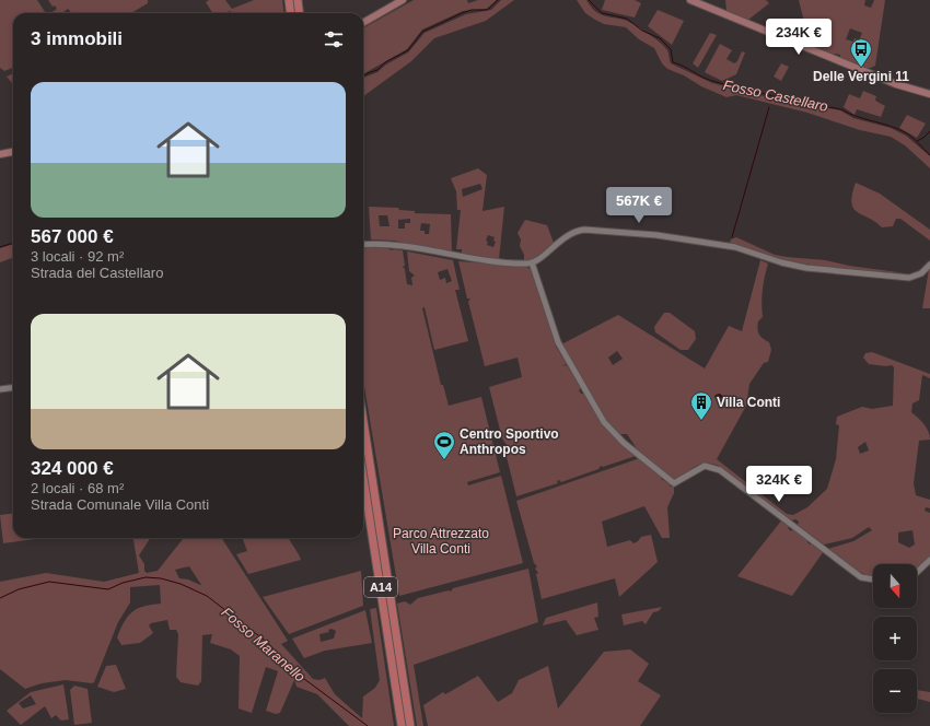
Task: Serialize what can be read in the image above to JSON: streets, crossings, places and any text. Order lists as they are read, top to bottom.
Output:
{
  "streets": {
    "highway": ["A14"]
  },
  "water": ["Fosso Castellaro", "Fosso Maranello"],
  "parks": ["Parco Attrezzato Villa Conti"],
  "places": {
    "bus stop": ["Delle Vergini 11"],
    "building": ["Villa Conti"],
    "sports": ["Centro Sportivo Anthropos"]
  },
  "north": "bottom",
  "page": {
    "heading": "3 immobili",
    "price": ["234K €", "567K €", "324K €"],
    "list": [
      {
        "name": "567 000 €",
        "note": "3 locali · 92 m² · Strada del Castellaro"
      },
      {
        "name": "324 000 €",
        "note": "2 locali · 68 m² · Strada Comunale Villa Conti"
      }
    ],
    "map_buttons": ["+", "−"]
  }
}
